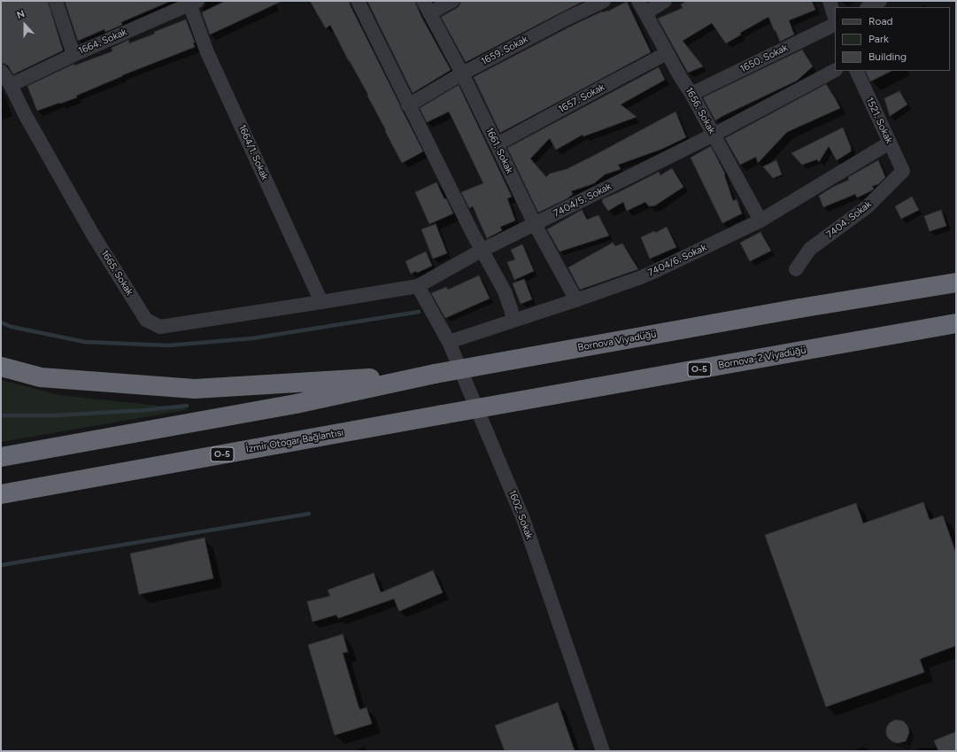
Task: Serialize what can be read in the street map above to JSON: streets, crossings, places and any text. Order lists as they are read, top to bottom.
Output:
{
  "streets": {
    "highway": [
      "Bornova Viyadüğü",
      "Bornova-2 Viyadüğü",
      "O-5",
      "İzmir Otogar Bağlantısı"
    ],
    "street": [
      "1664. Sokak",
      "1659. Sokak",
      "1650. Sokak",
      "1657. Sokak",
      "1656. Sokak",
      "1521. Sokak",
      "1661. Sokak",
      "1664/1. Sokak",
      "7404/5. Sokak",
      "7404. Sokak",
      "7404/6. Sokak",
      "1665. Sokak",
      "1602. Sokak"
    ]
  },
  "crossings": [
    ["1664. Sokak", "1664/1. Sokak"],
    ["1664. Sokak", "1665. Sokak"],
    ["1659. Sokak", "1661. Sokak"],
    ["1650. Sokak", "1656. Sokak"],
    ["1657. Sokak", "1656. Sokak"],
    ["1657. Sokak", "1661. Sokak"],
    ["1656. Sokak", "7404/5. Sokak"],
    ["1656. Sokak", "7404/6. Sokak"],
    ["1521. Sokak", "7404. Sokak"],
    ["1521. Sokak", "7404/6. Sokak"],
    ["1661. Sokak", "7404/5. Sokak"],
    ["1661. Sokak", "7404/6. Sokak"],
    ["1664/1. Sokak", "7404/5. Sokak"],
    ["1664/1. Sokak", "1665. Sokak"],
    ["7404/5. Sokak", "1665. Sokak"],
    ["7404/5. Sokak", "1602. Sokak"],
    ["7404/6. Sokak", "1602. Sokak"],
    ["Bornova-2 Viyadüğü", "İzmir Otogar Bağlantısı"]
  ],
  "legend": ["Road", "Park", "Building"],
  "north": "top"
}
